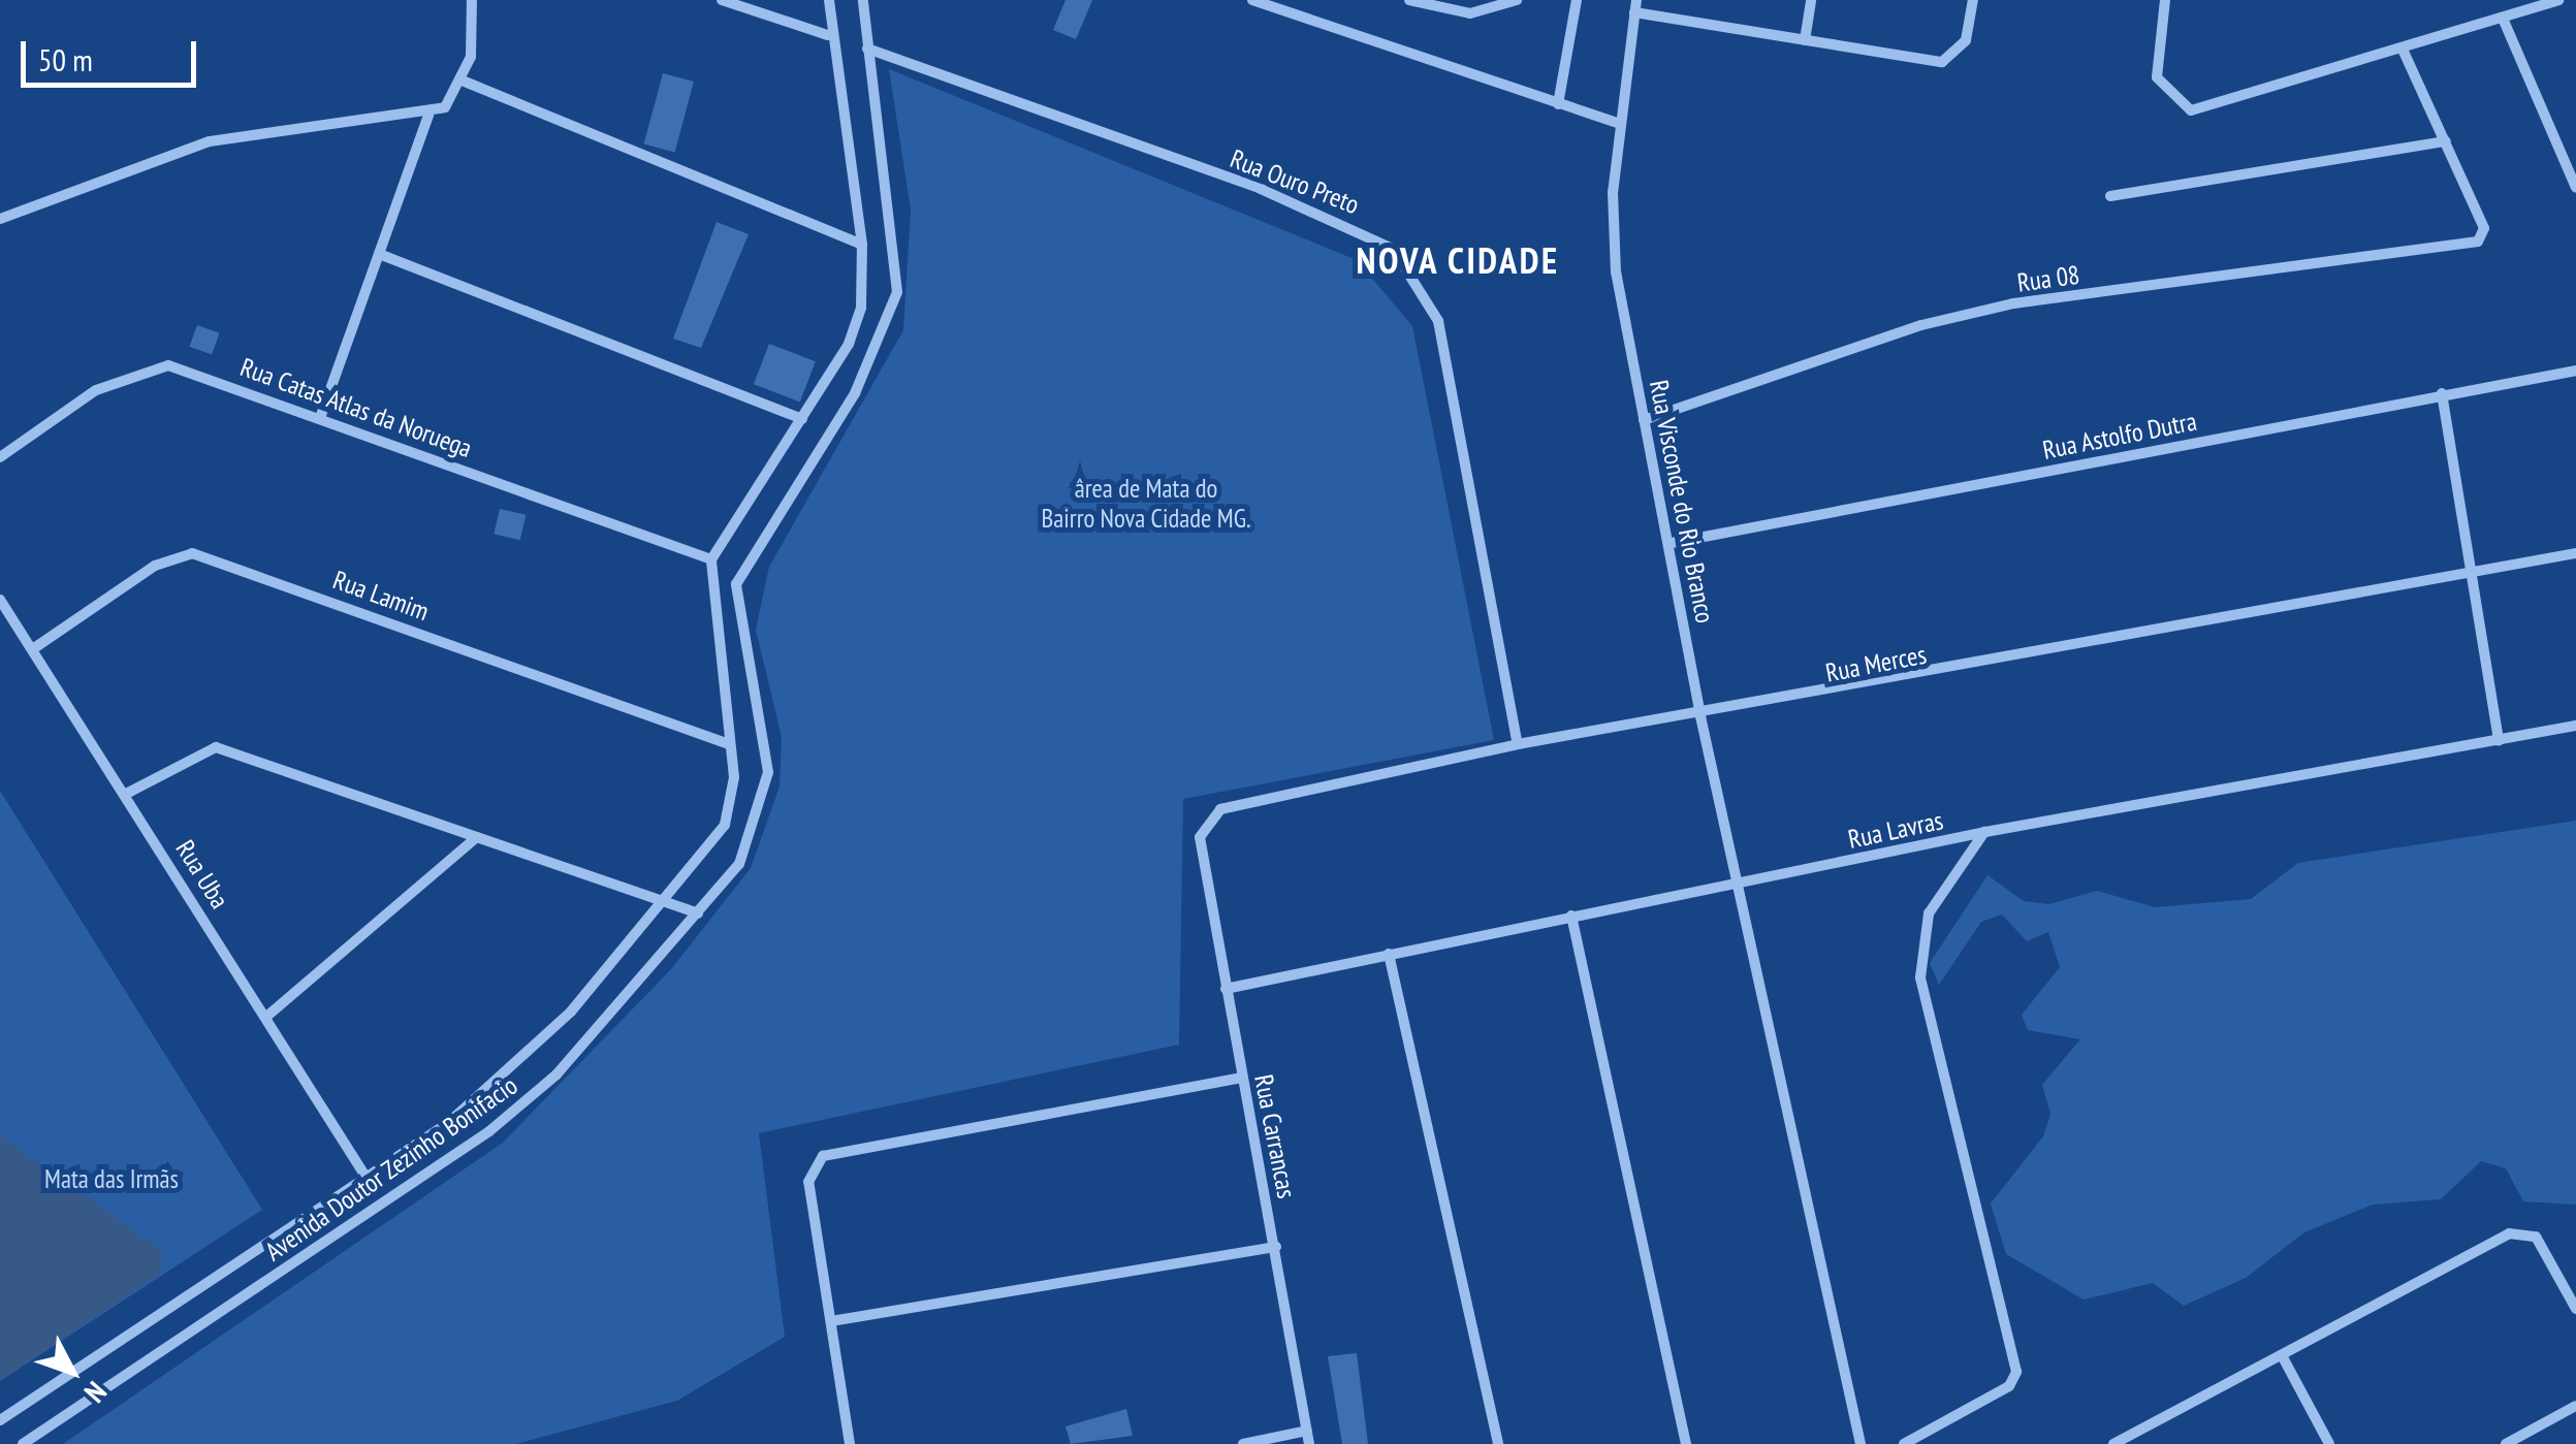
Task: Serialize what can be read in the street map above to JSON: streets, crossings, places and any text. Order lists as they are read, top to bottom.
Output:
{
  "streets": {
    "street": [
      "Rua Ouro Preto",
      "Rua 08",
      "Rua Catas Atlas da Noruega",
      "Rua Astolfo Dutra",
      "Rua Visconde do Rio Branco",
      "Rua Lamim",
      "Rua Merces",
      "Rua Lavras",
      "Rua Uba",
      "Rua Carrancas",
      "Avenida Doutor Zezinho Bonifacio"
    ]
  },
  "crossings": [
    ["Rua Ouro Preto", "Rua Merces"],
    ["Rua Ouro Preto", "Avenida Doutor Zezinho Bonifacio"],
    ["Rua 08", "Rua Visconde do Rio Branco"],
    ["Rua Catas Atlas da Noruega", "Avenida Doutor Zezinho Bonifacio"],
    ["Rua Astolfo Dutra", "Rua Visconde do Rio Branco"],
    ["Rua Visconde do Rio Branco", "Rua Merces"],
    ["Rua Visconde do Rio Branco", "Rua Lavras"],
    ["Rua Lamim", "Rua Uba"],
    ["Rua Lamim", "Avenida Doutor Zezinho Bonifacio"],
    ["Rua Merces", "Rua Carrancas"],
    ["Rua Lavras", "Rua Carrancas"],
    ["Rua Uba", "Avenida Doutor Zezinho Bonifacio"]
  ],
  "districts": ["NOVA CIDADE"],
  "parks": ["ârea de Mata do Bairro Nova Cidade MG.", "Mata das Irmãs"],
  "scale_bar": "50 m",
  "north": "bottom right"
}
